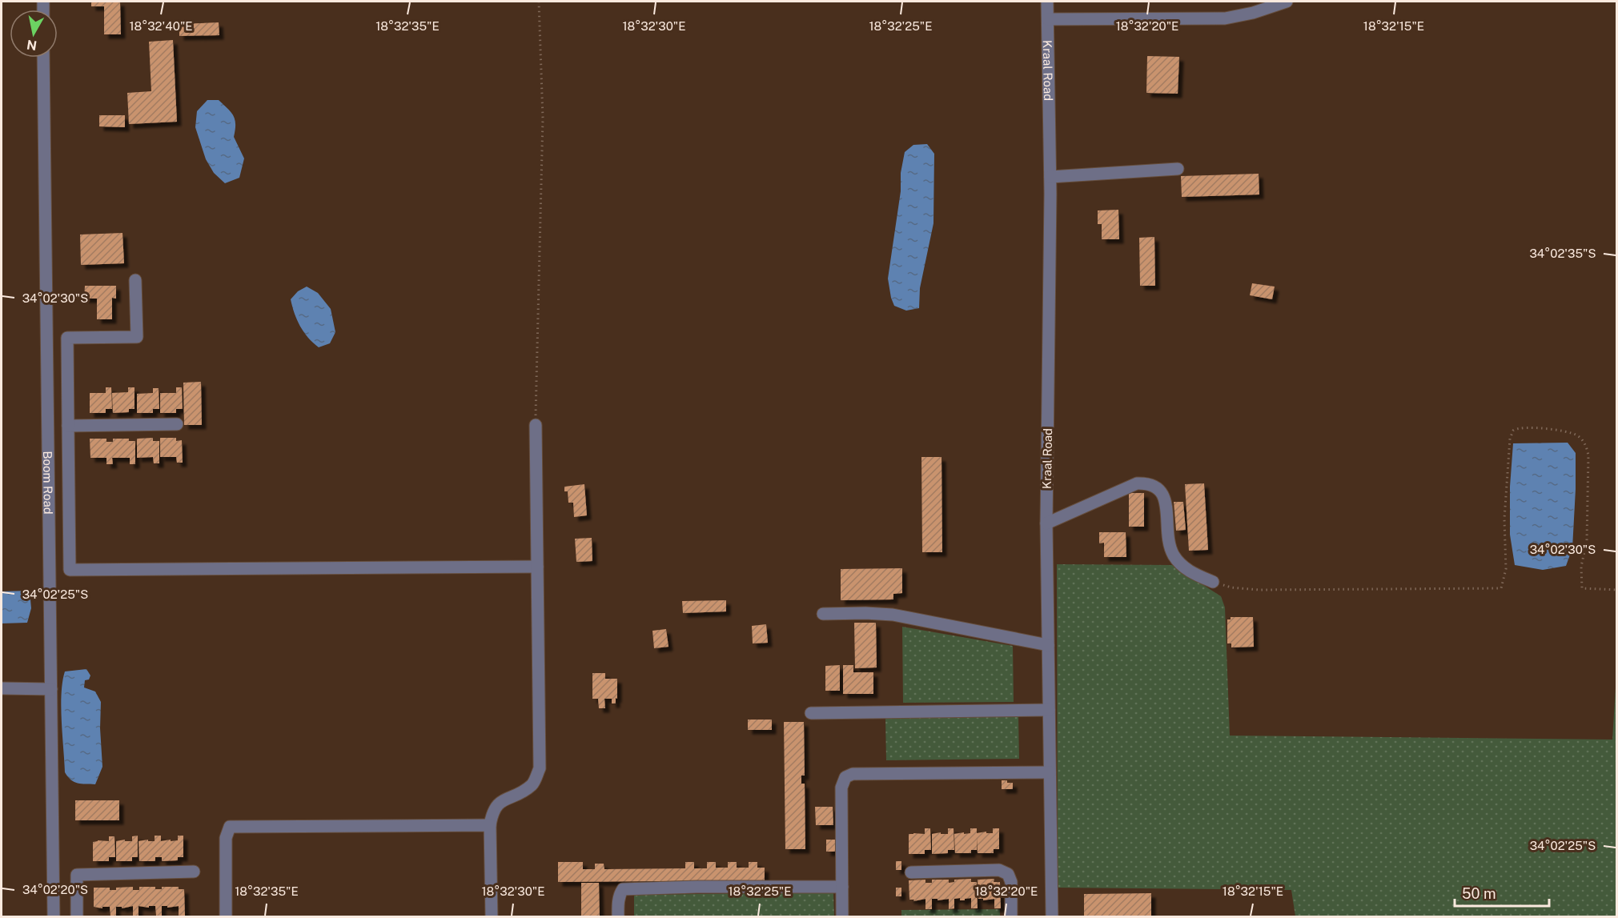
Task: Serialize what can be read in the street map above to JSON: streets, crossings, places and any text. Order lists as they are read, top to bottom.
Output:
{
  "streets": {
    "street": ["Kraal Road", "Boom Road"]
  },
  "scale_bar": "50 m",
  "north": "bottom",
  "coordinates": [
    "18°32'40\"E",
    "18°32'35\"E",
    "18°32'30\"E",
    "18°32'25\"E",
    "18°32'20\"E",
    "18°32'15\"E",
    "34°02'35\"S",
    "34°02'30\"S",
    "34°02'25\"S",
    "34°02'20\"S"
  ]
}
